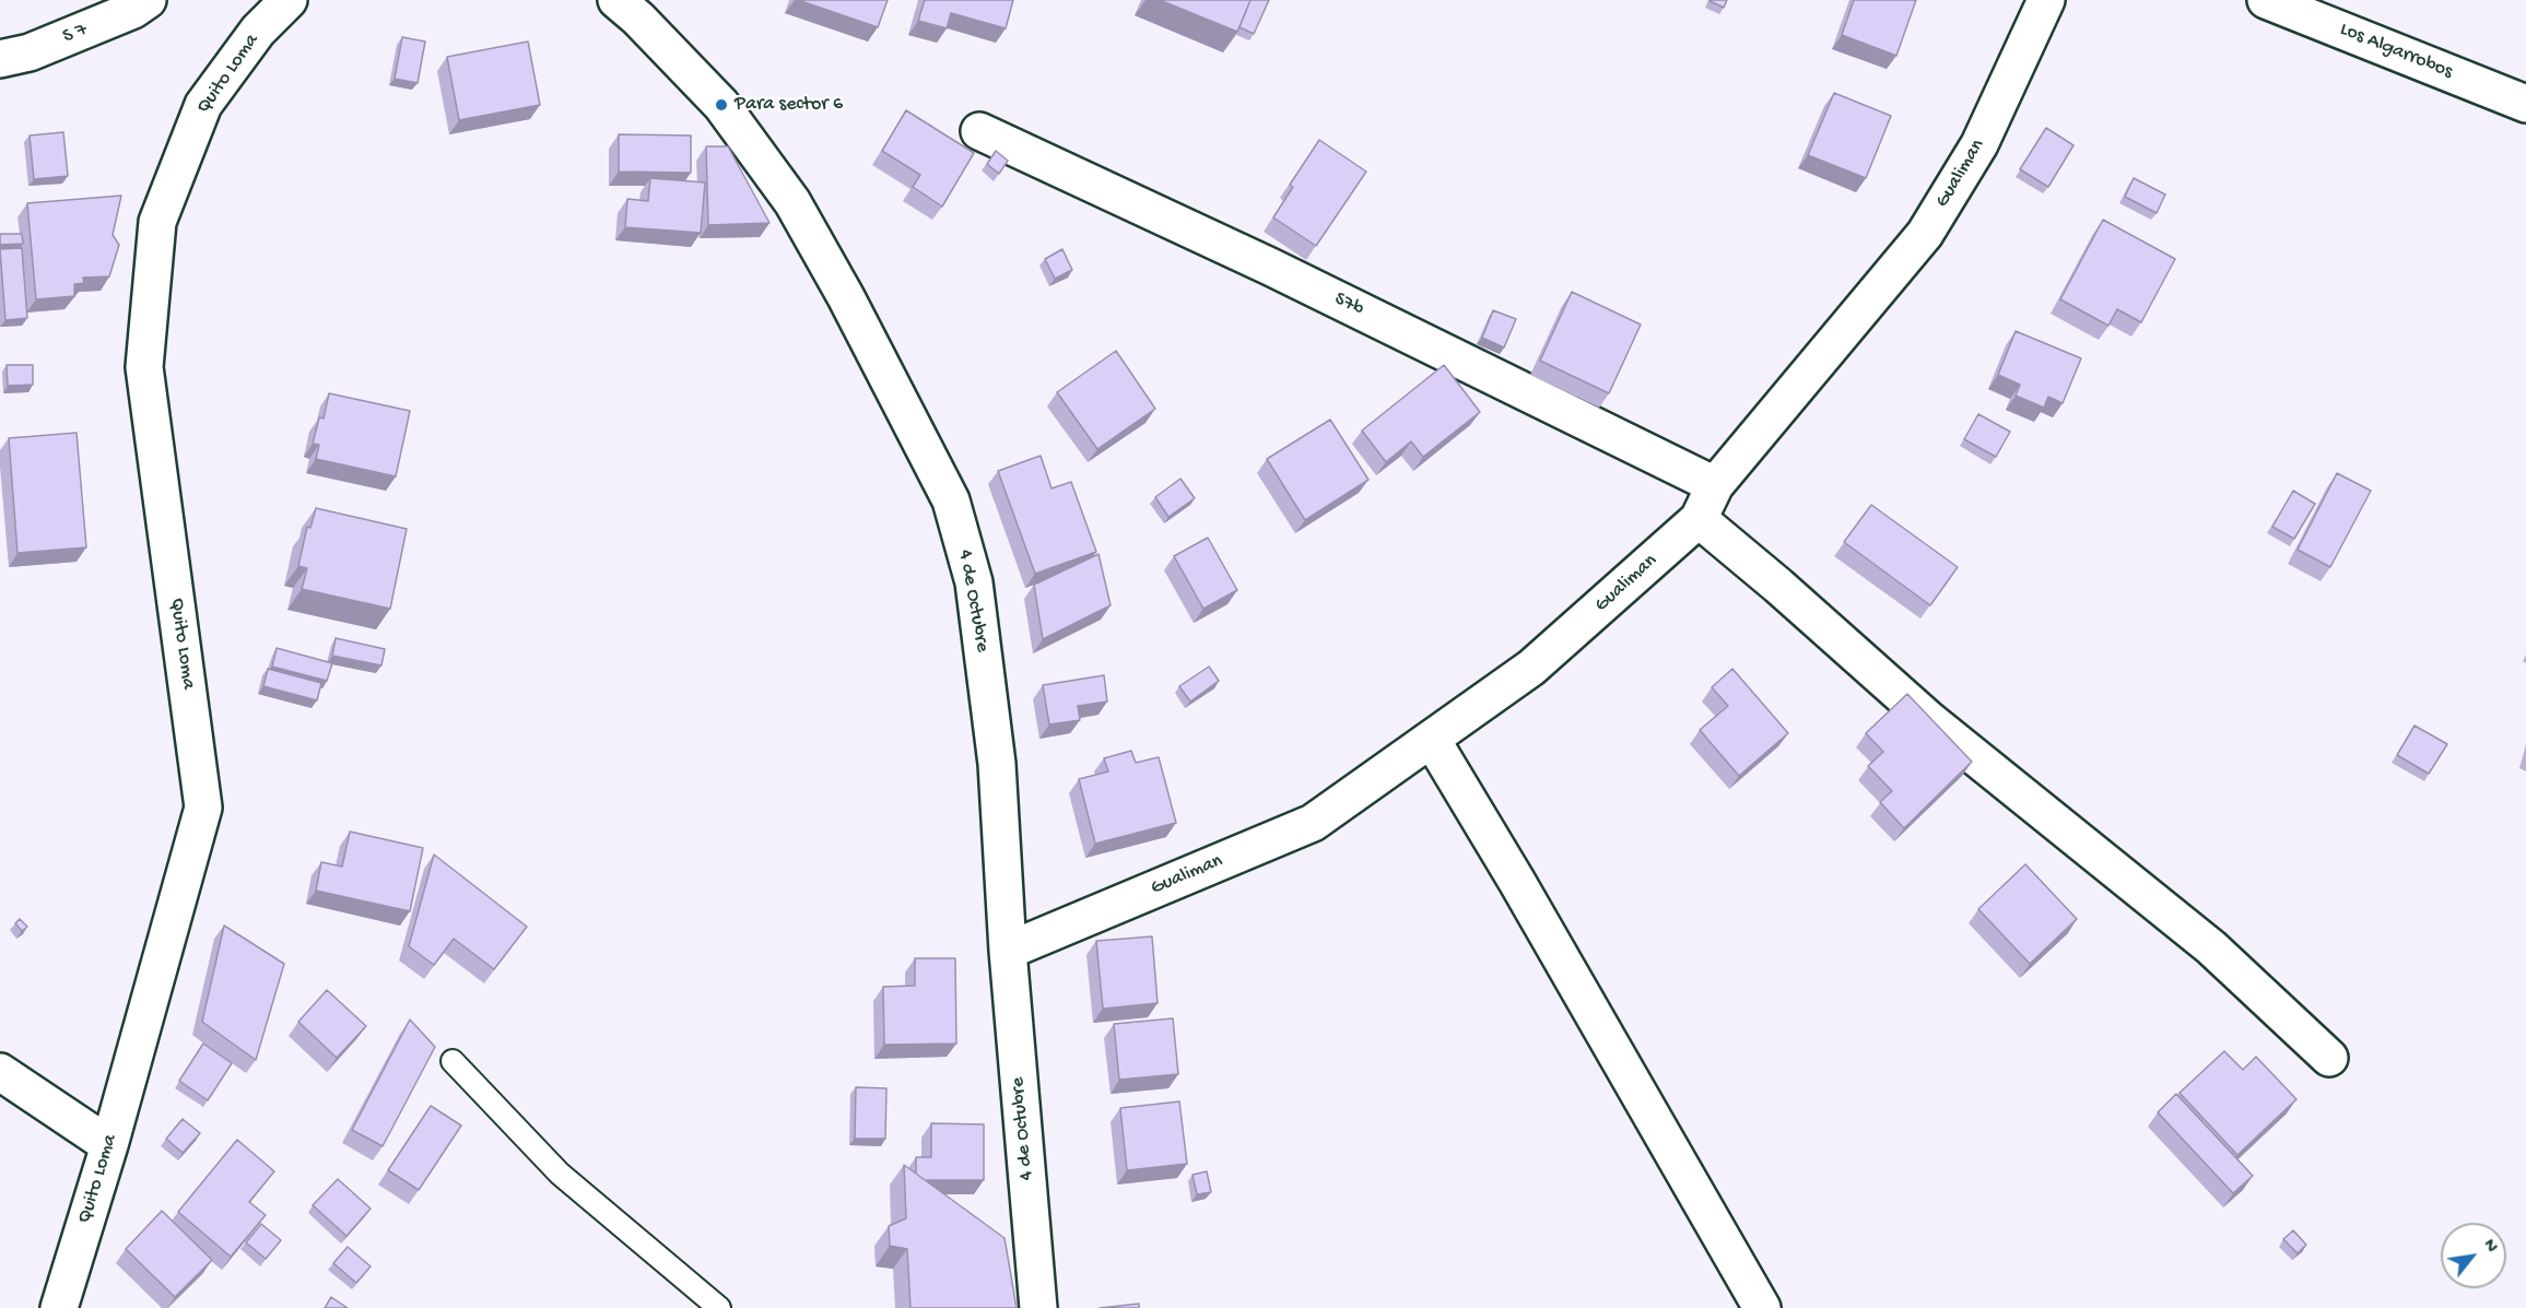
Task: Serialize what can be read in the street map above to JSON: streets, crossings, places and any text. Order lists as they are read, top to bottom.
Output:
{
  "streets": {
    "street": [
      "S 7",
      "Los Algarrobos",
      "Quito Loma",
      "Gualiman",
      "S7b",
      "4 de Octubre"
    ]
  },
  "crossings": [
    ["Gualiman", "S7b"],
    ["Gualiman", "4 de Octubre"]
  ],
  "places": ["Para sector 6"],
  "north": "top right"
}
